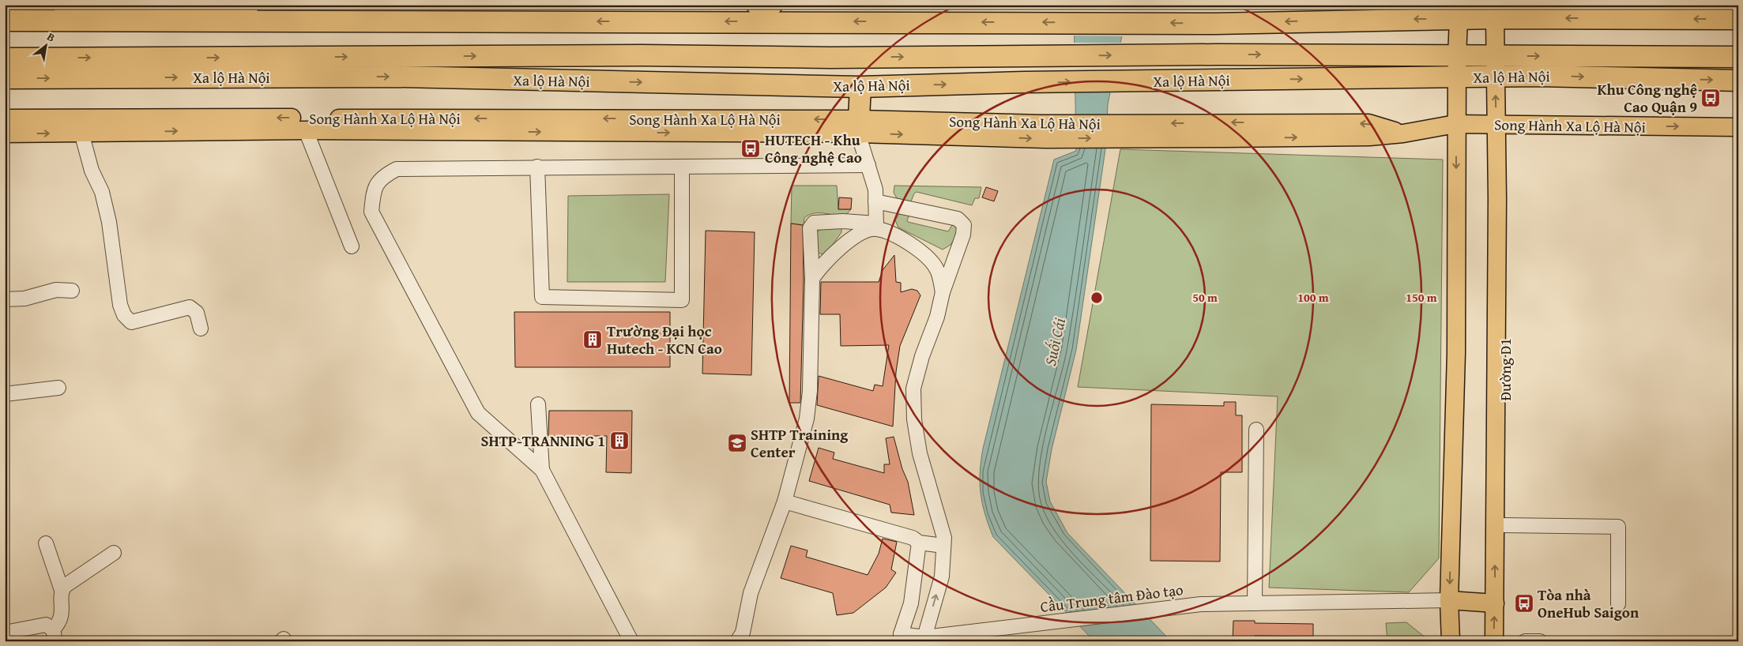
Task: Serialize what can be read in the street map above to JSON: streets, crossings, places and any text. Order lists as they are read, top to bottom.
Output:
{
  "streets": {
    "highway": ["Xa lộ Hà Nội"],
    "main road": ["Song Hành Xa Lộ Hà Nội", "Đường D1"],
    "street": ["Cầu Trung tâm Đào tạo"]
  },
  "crossings": [
    ["Xa lộ Hà Nội", "Đường D1"],
    ["Song Hành Xa Lộ Hà Nội", "Đường D1"]
  ],
  "water": ["Suối Cái"],
  "places": {
    "bus stop": ["Khu Công nghệ Cao Quận 9", "HUTECH - Khu Công nghệ Cao", "Tòa nhà OneHub Saigon"],
    "building": ["Trường Đại học Hutech - KCN Cao", "SHTP-TRANNING 1"],
    "school or university": ["SHTP Training Center"]
  },
  "north": "top right",
  "rings": ["50 m", "100 m", "150 m"]
}
